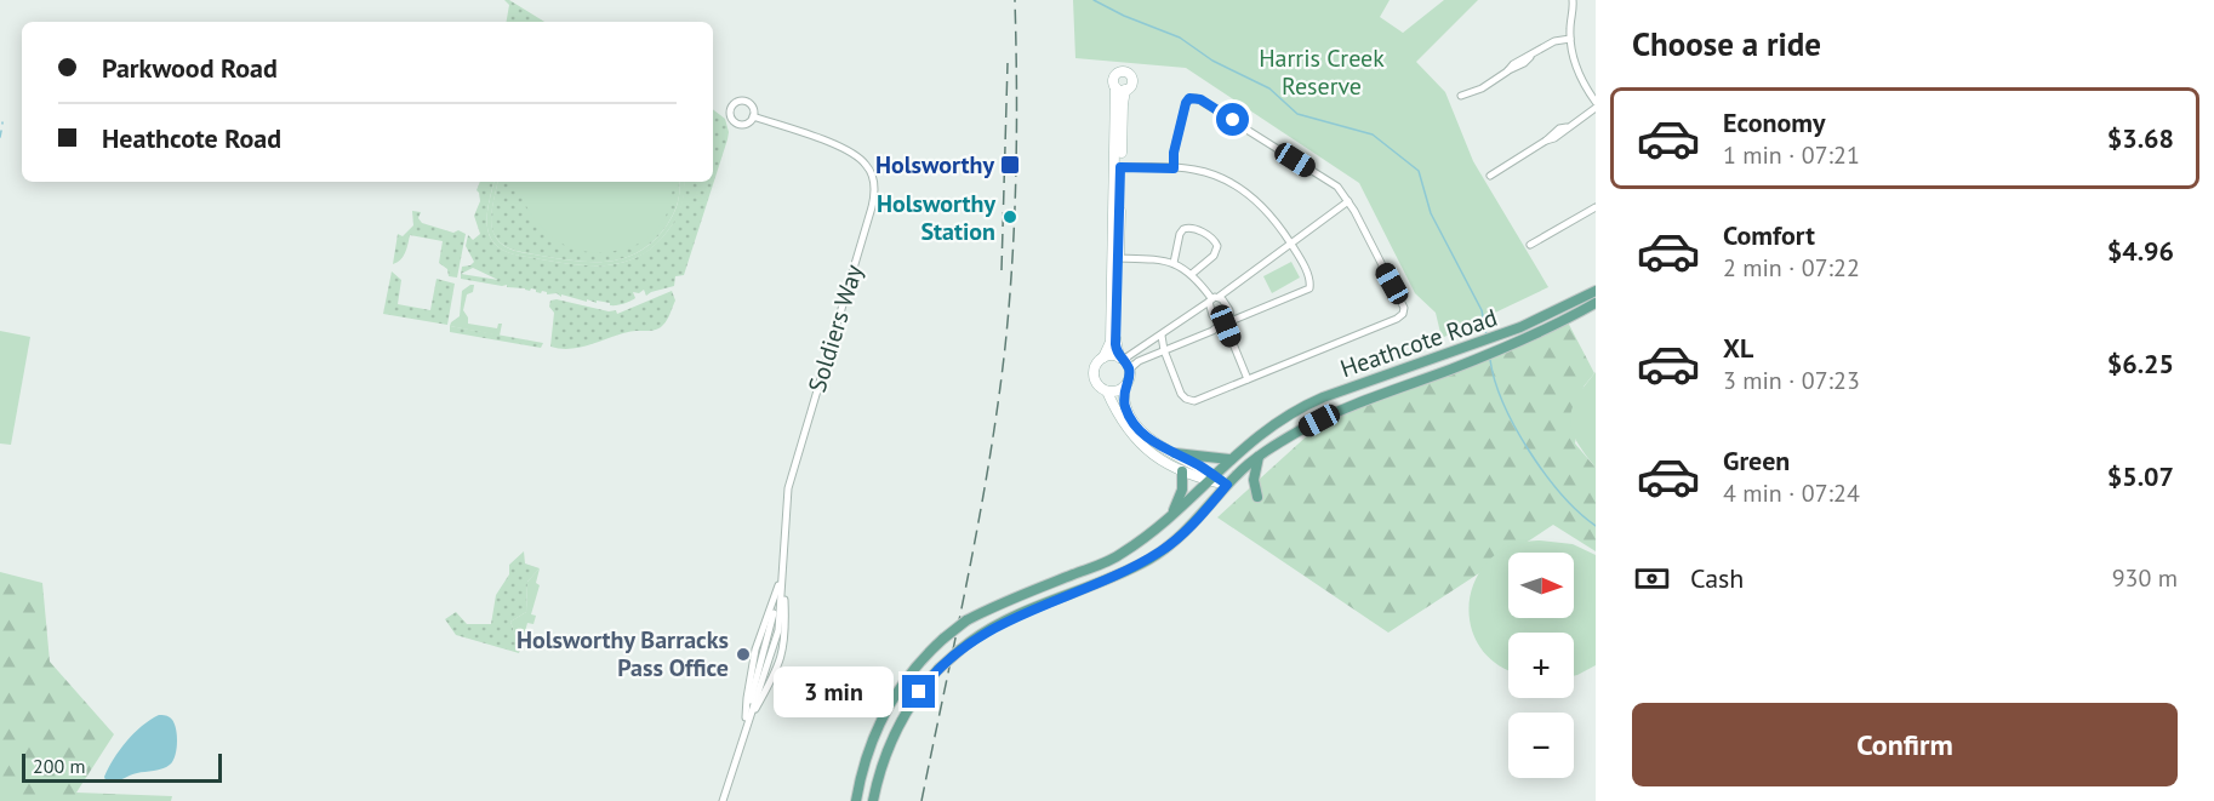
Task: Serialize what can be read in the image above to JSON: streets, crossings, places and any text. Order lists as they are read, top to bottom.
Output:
{
  "streets": {
    "main road": ["Heathcote Road"],
    "street": ["Soldiers Way"]
  },
  "parks": ["Harris Creek Reserve"],
  "places": {
    "transit": ["Holsworthy"],
    "other": ["Holsworthy Station", "Holsworthy Barracks Pass Office"]
  },
  "scale_bar": "200 m",
  "north": "right",
  "page": {
    "heading": "Choose a ride",
    "banner": ["Parkwood Road", "Heathcote Road"],
    "list": [
      {
        "name": "Economy",
        "note": "1 min · 07:21",
        "value": "$3.68"
      },
      {
        "name": "Comfort",
        "note": "2 min · 07:22",
        "value": "$4.96"
      },
      {
        "name": "XL",
        "note": "3 min · 07:23",
        "value": "$6.25"
      },
      {
        "name": "Green",
        "note": "4 min · 07:24",
        "value": "$5.07"
      }
    ],
    "pay": ["Cash", "930 m"],
    "map_buttons": ["+", "−"],
    "bubble": "3 min",
    "buttons": "Confirm",
    "scale": "200 m"
  }
}
